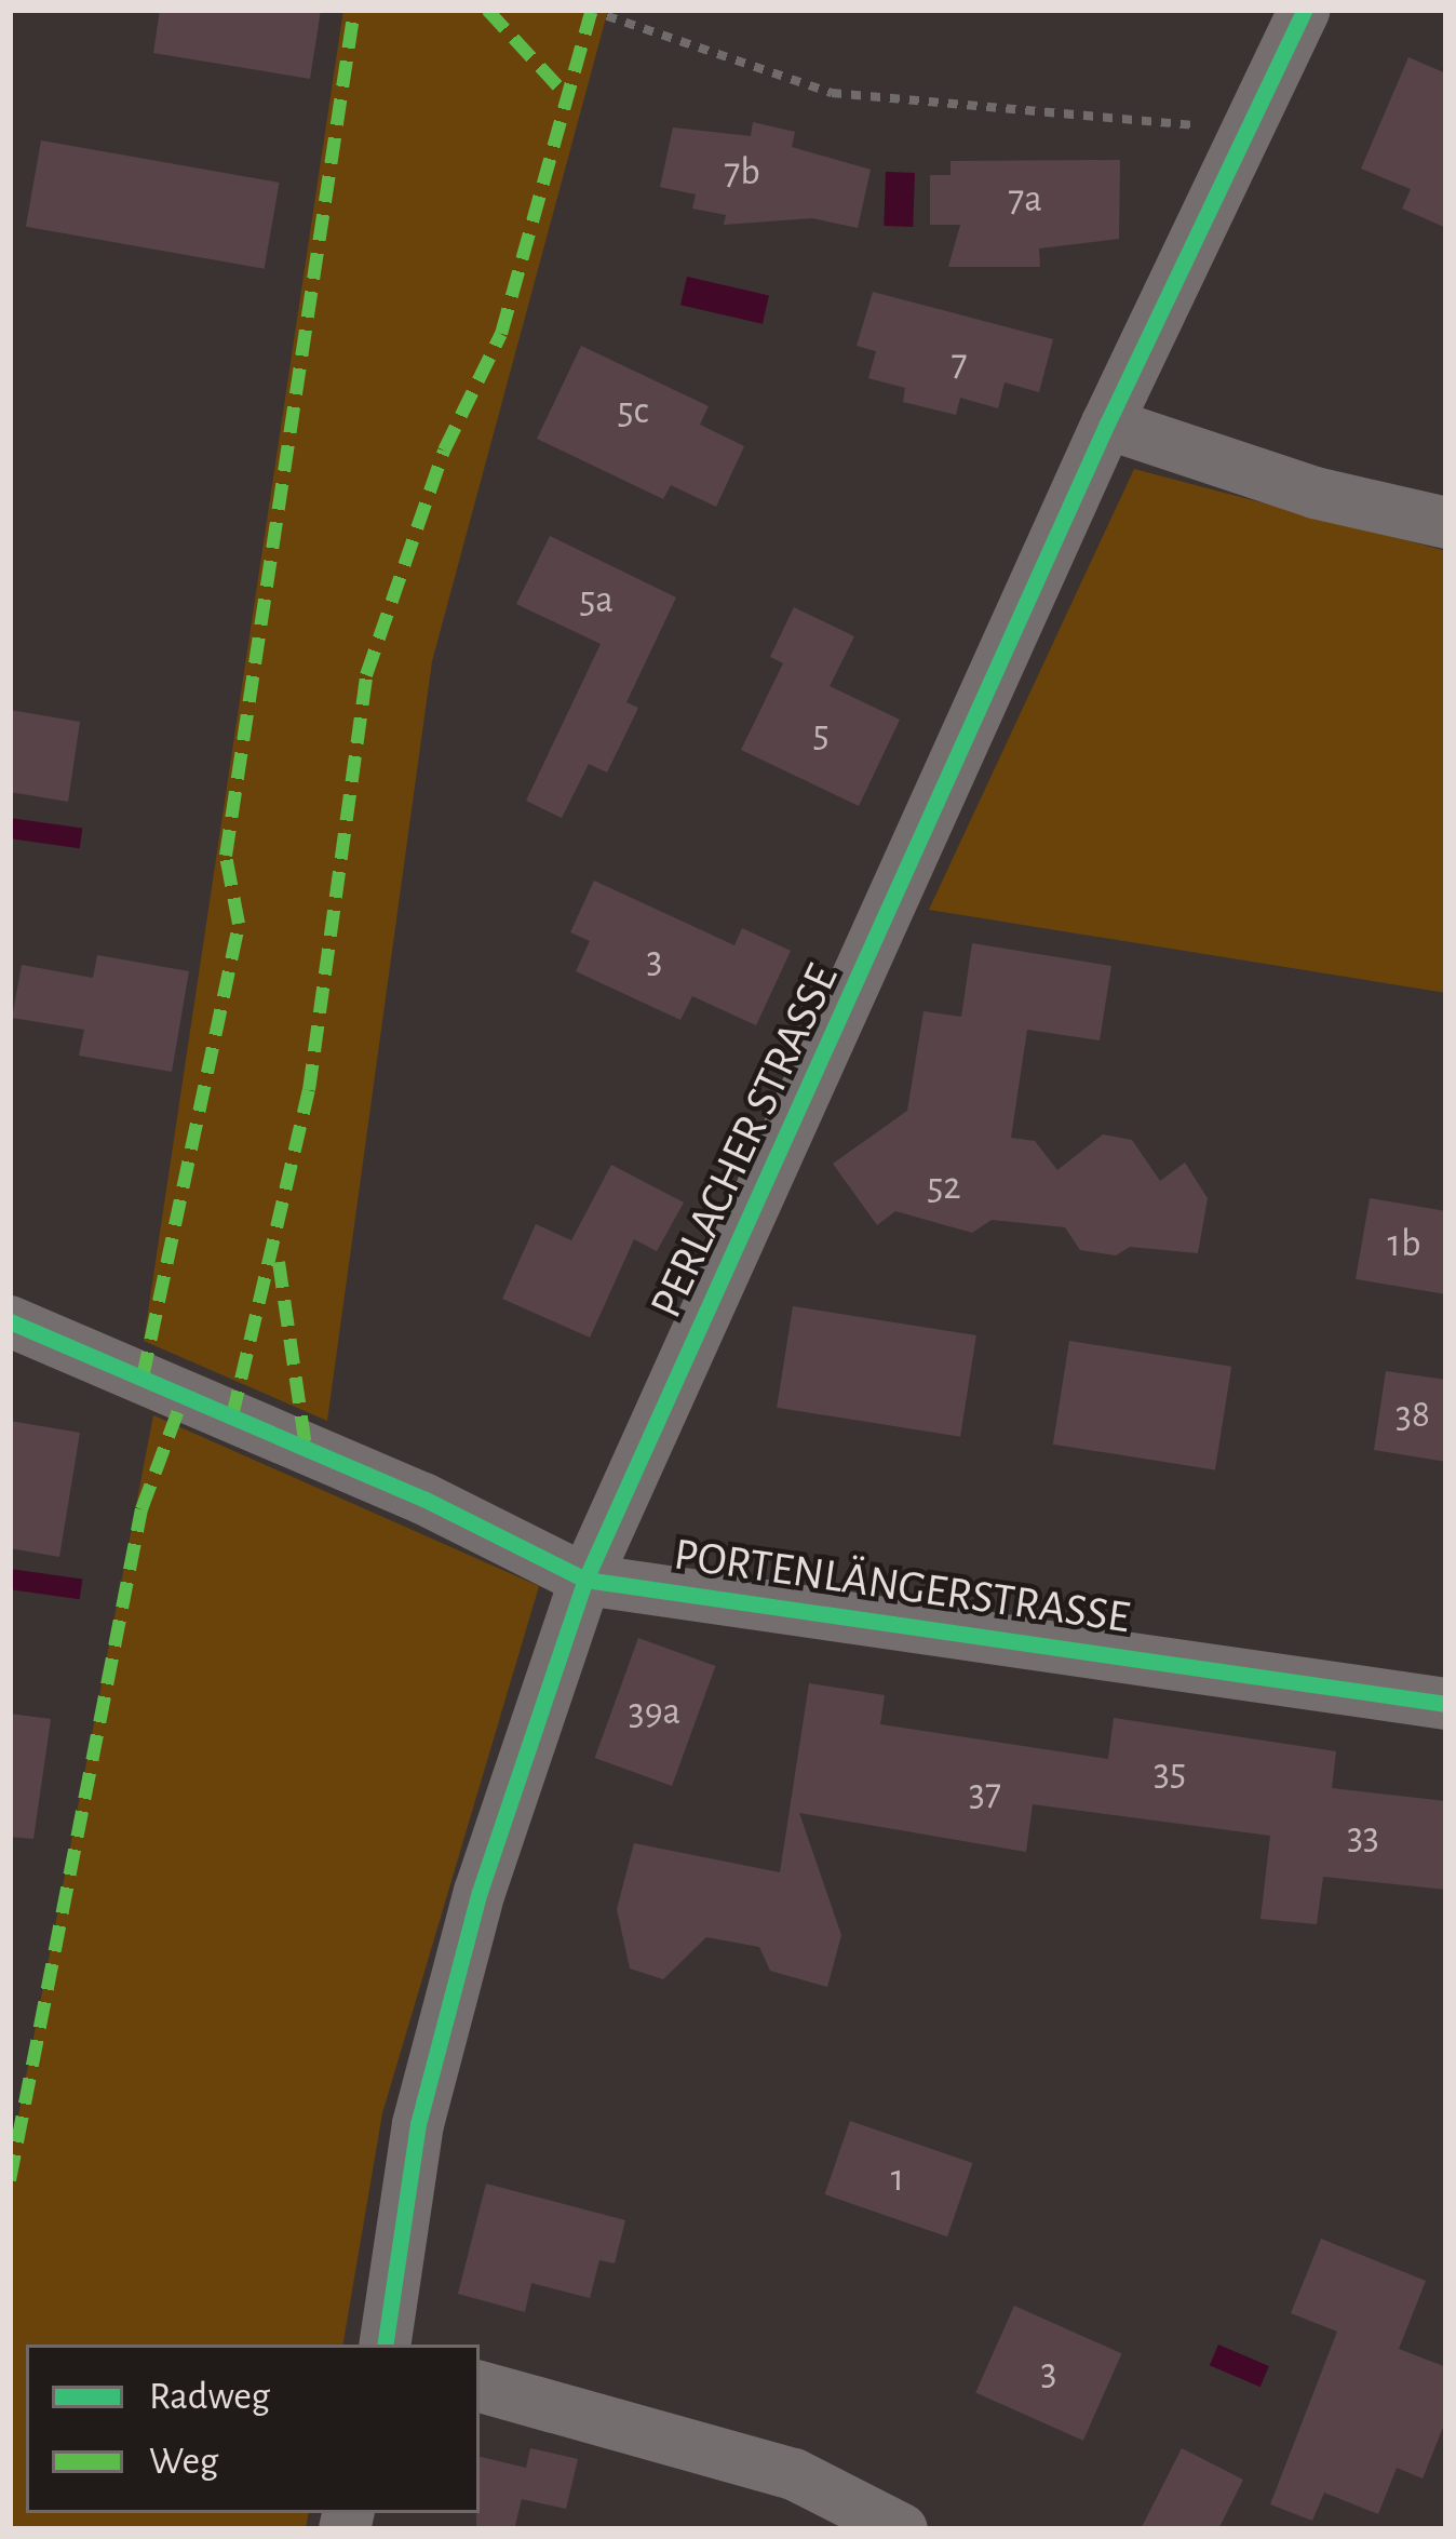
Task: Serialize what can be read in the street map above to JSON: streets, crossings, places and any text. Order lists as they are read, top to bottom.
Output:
{
  "streets": {
    "street": ["PERLACHER STRASSE", "PORTENLÄNGERSTRASSE"]
  },
  "crossings": [
    ["PERLACHER STRASSE", "PORTENLÄNGERSTRASSE"]
  ],
  "house_numbers": [
    "7b",
    "7a",
    "7",
    "5c",
    "5a",
    "5",
    "3",
    "52",
    "1b",
    "38",
    "39a",
    "35",
    "37",
    "33",
    "1",
    "3"
  ],
  "legend": ["Radweg", "Weg"]
}
